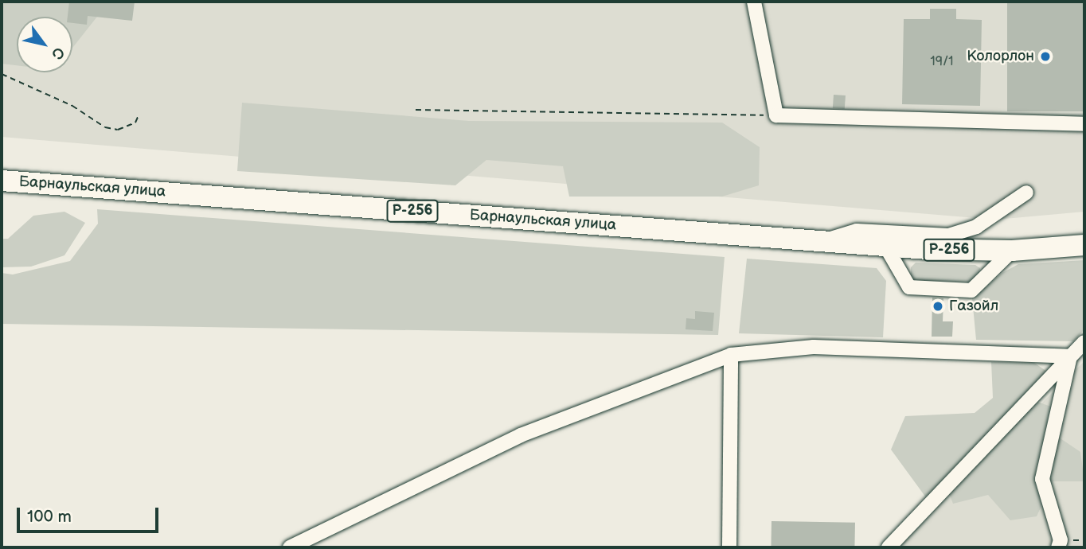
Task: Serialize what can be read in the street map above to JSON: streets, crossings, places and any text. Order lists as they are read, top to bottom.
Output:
{
  "streets": {
    "highway": ["Барнаульская улица", "Р-256"]
  },
  "places": ["Колорлон", "Газойл"],
  "house_numbers": ["19/1"],
  "scale_bar": "100 m",
  "north": "bottom right"
}
